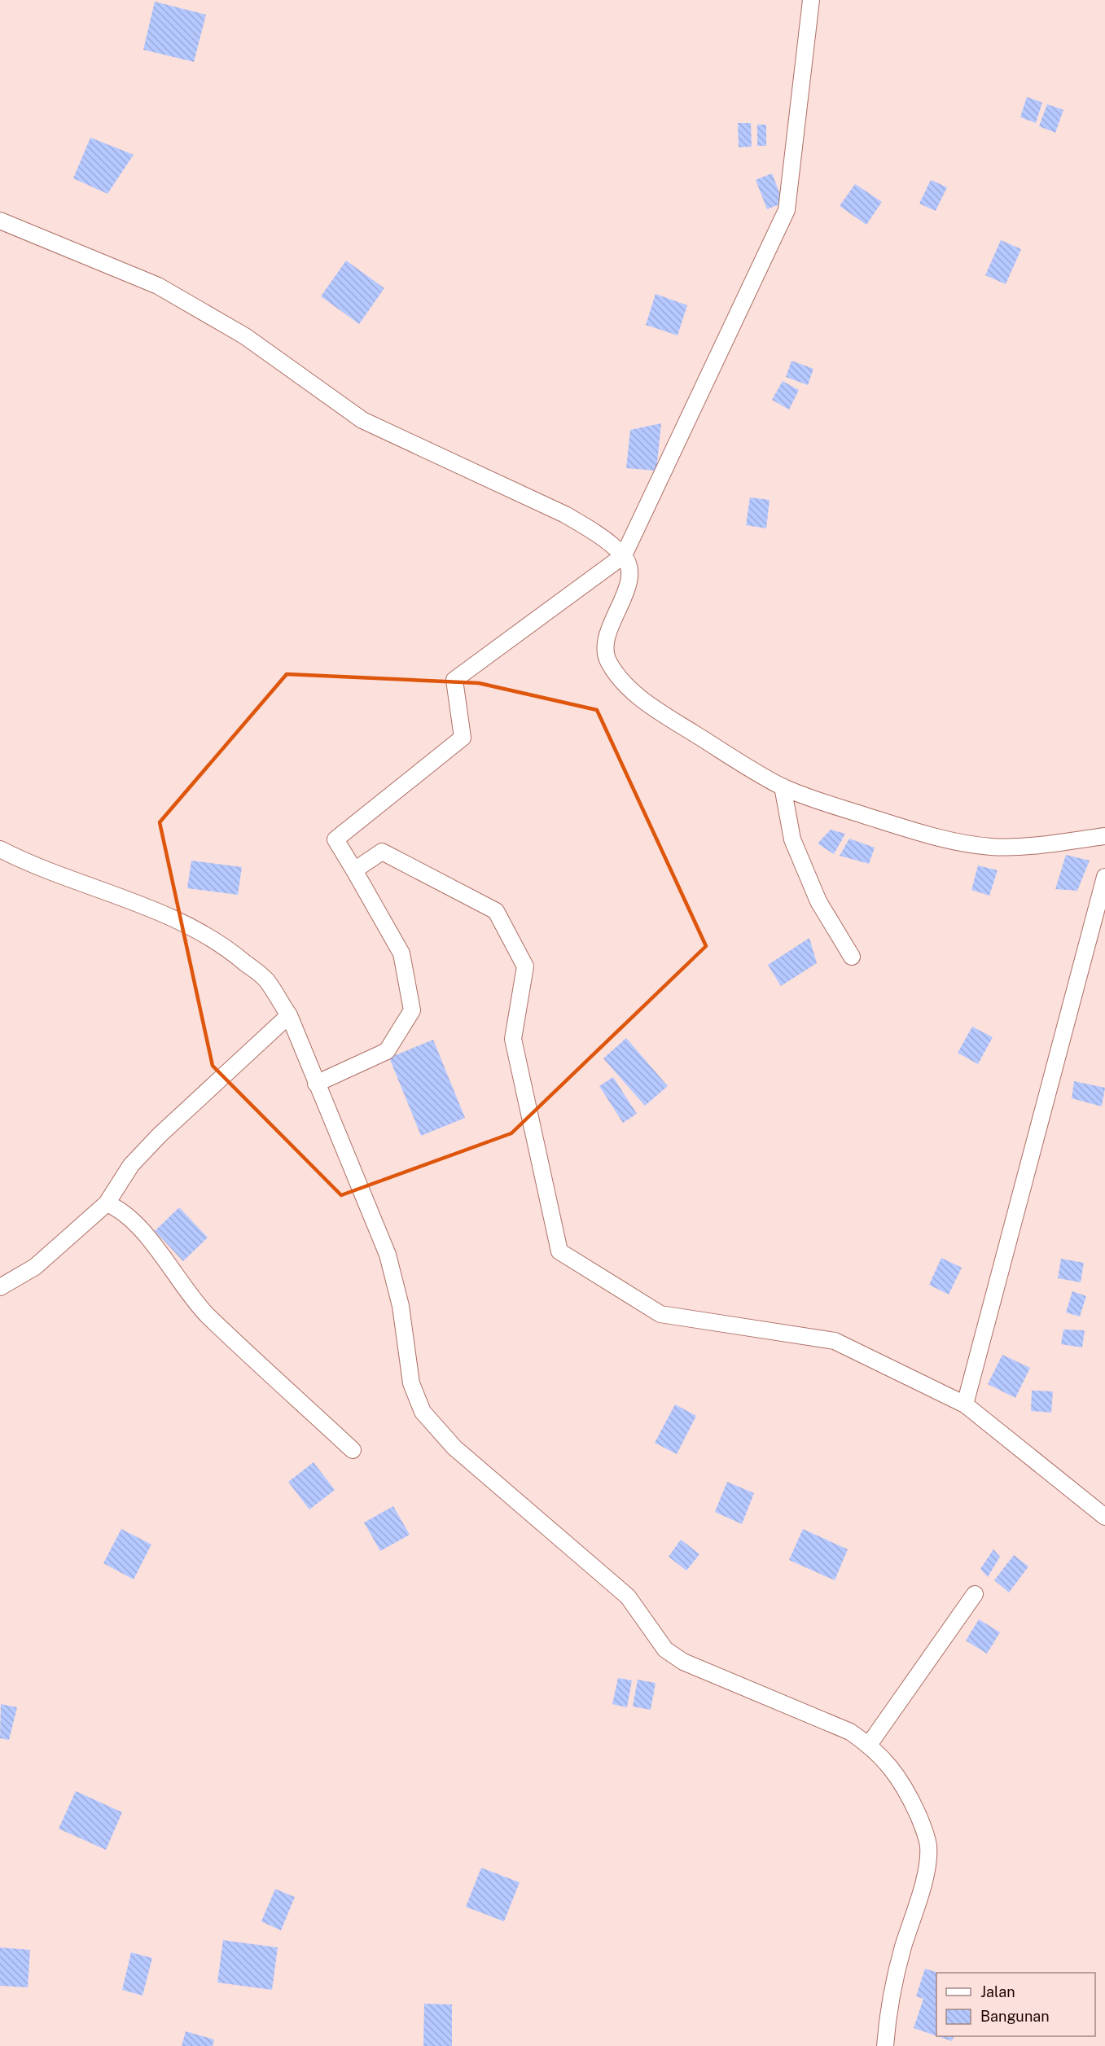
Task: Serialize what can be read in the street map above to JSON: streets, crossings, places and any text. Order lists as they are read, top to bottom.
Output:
{
  "legend": ["Jalan", "Bangunan"]
}
